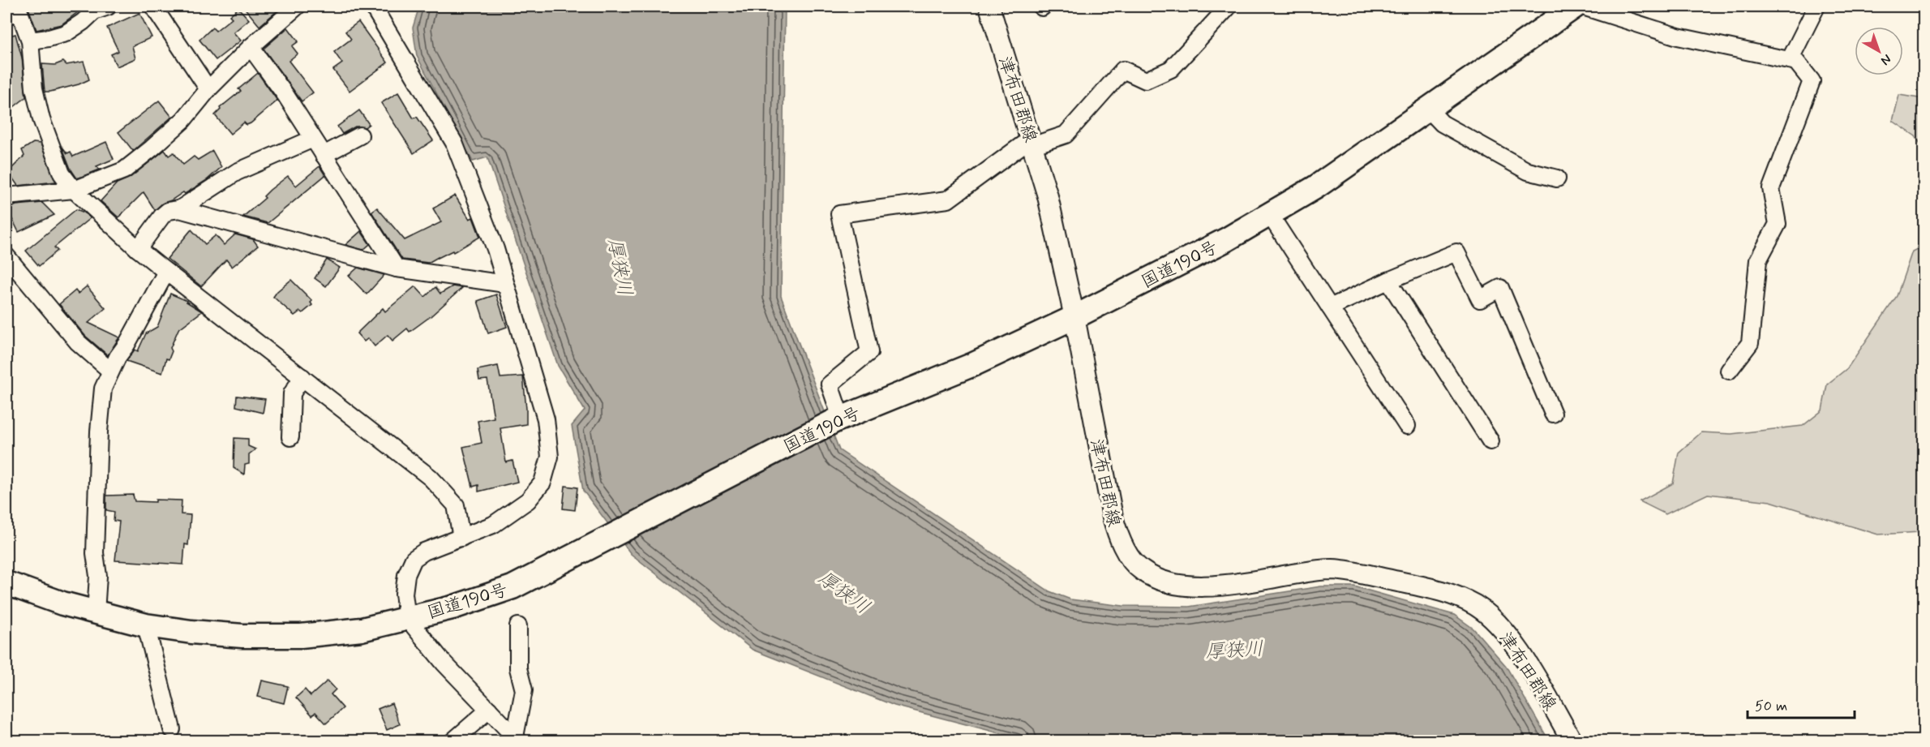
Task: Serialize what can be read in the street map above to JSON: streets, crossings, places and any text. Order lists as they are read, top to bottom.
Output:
{
  "streets": {
    "highway": ["国道190号"],
    "main road": ["津布田郡線"]
  },
  "crossings": [
    ["津布田郡線", "国道190号"]
  ],
  "water": ["厚狭川"],
  "scale_bar": "50 m",
  "north": "bottom right"
}
